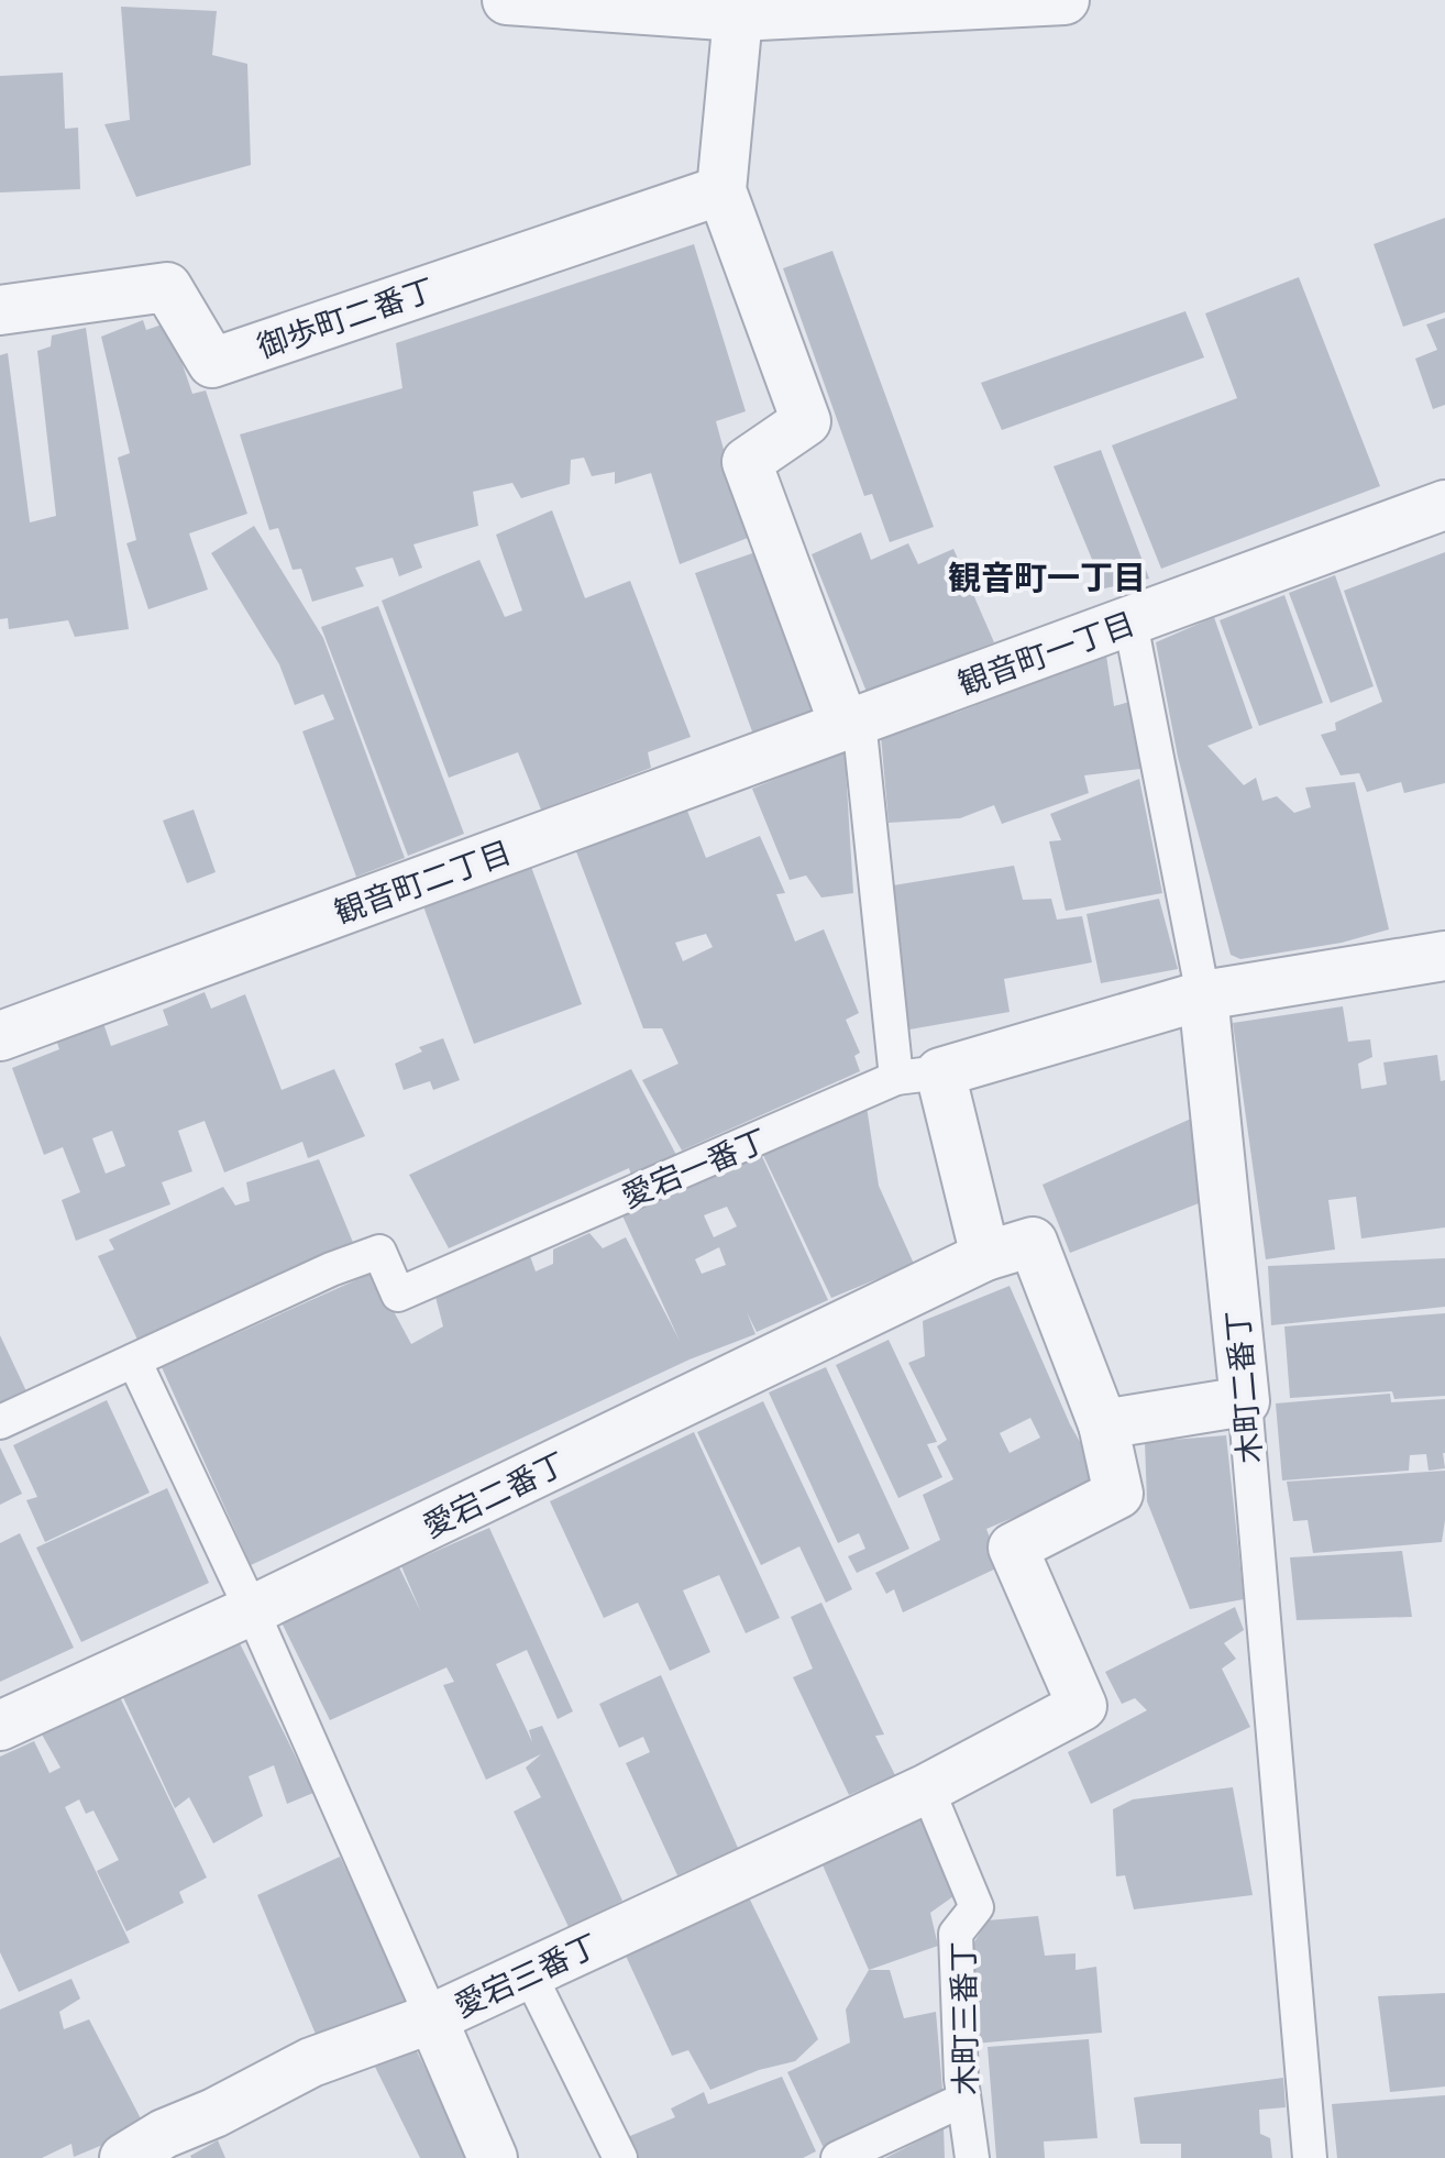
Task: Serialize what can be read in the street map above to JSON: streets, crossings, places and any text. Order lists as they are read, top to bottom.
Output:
{
  "streets": {
    "street": [
      "御歩町二番丁",
      "観音町一丁目",
      "観音町二丁目",
      "愛宕一番丁",
      "木町二番丁",
      "愛宕二番丁",
      "愛宕三番丁"
    ],
    "lane": ["木町三番丁"]
  },
  "crossings": [
    ["観音町一丁目", "観音町二丁目"],
    ["観音町一丁目", "木町二番丁"],
    ["愛宕一番丁", "木町二番丁"],
    ["愛宕二番丁", "愛宕三番丁"],
    ["愛宕三番丁", "木町三番丁"]
  ],
  "districts": ["観音町一丁目"]
}
